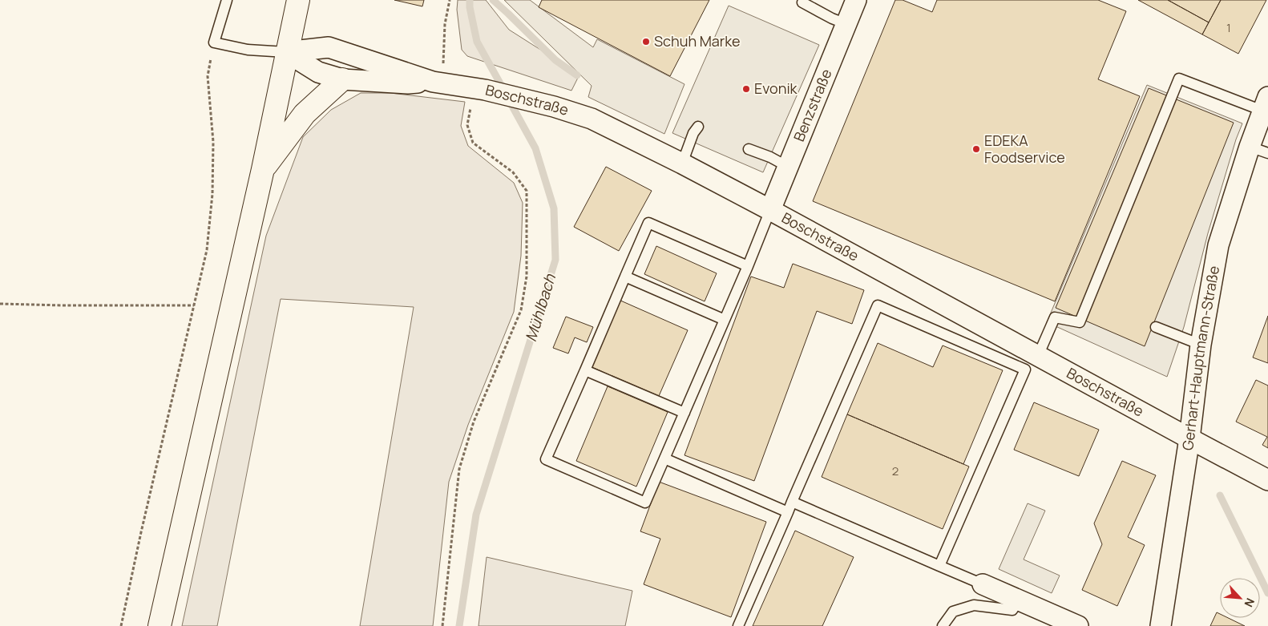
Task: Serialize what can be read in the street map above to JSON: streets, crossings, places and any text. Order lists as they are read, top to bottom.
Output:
{
  "streets": {
    "street": ["Boschstraße", "Benzstraße", "Gerhart-Hauptmann-Straße"]
  },
  "crossings": [
    ["Boschstraße", "Benzstraße"],
    ["Boschstraße", "Gerhart-Hauptmann-Straße"]
  ],
  "water": ["Mühlbach"],
  "places": ["Schuh Marke", "Evonik", "EDEKA Foodservice"],
  "house_numbers": ["1", "2"],
  "north": "bottom right"
}
